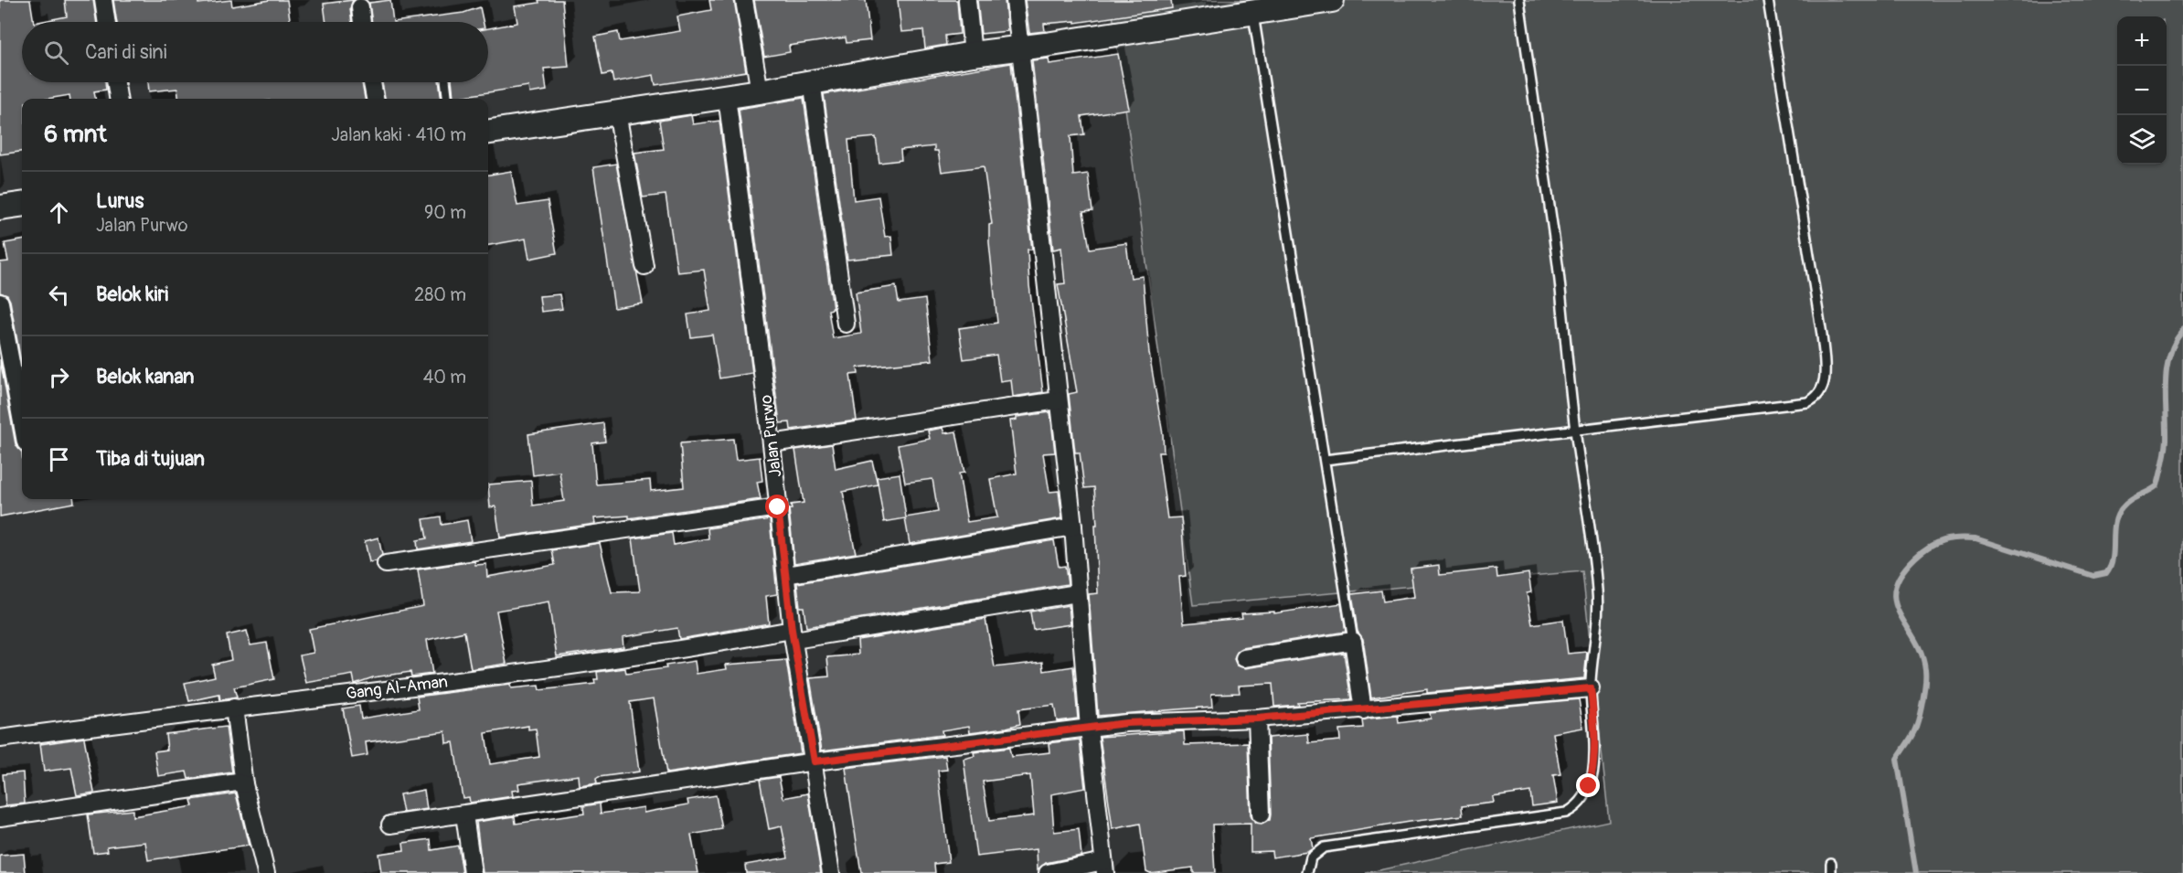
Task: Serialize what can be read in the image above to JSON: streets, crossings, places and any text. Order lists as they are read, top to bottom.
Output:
{
  "streets": {
    "street": ["Jalan Purwo", "Gang Al-Aman"]
  },
  "crossings": [
    ["Jalan Purwo", "Gang Al-Aman"]
  ],
  "page": {
    "map_buttons": ["+", "−"],
    "search": "Cari di sini",
    "heading": ["6 mnt", "Jalan kaki · 410 m"],
    "list": [
      ["Lurus", "Jalan Purwo", "90 m"],
      ["Belok kiri", "280 m"],
      ["Belok kanan", "40 m"],
      "Tiba di tujuan"
    ]
  }
}
